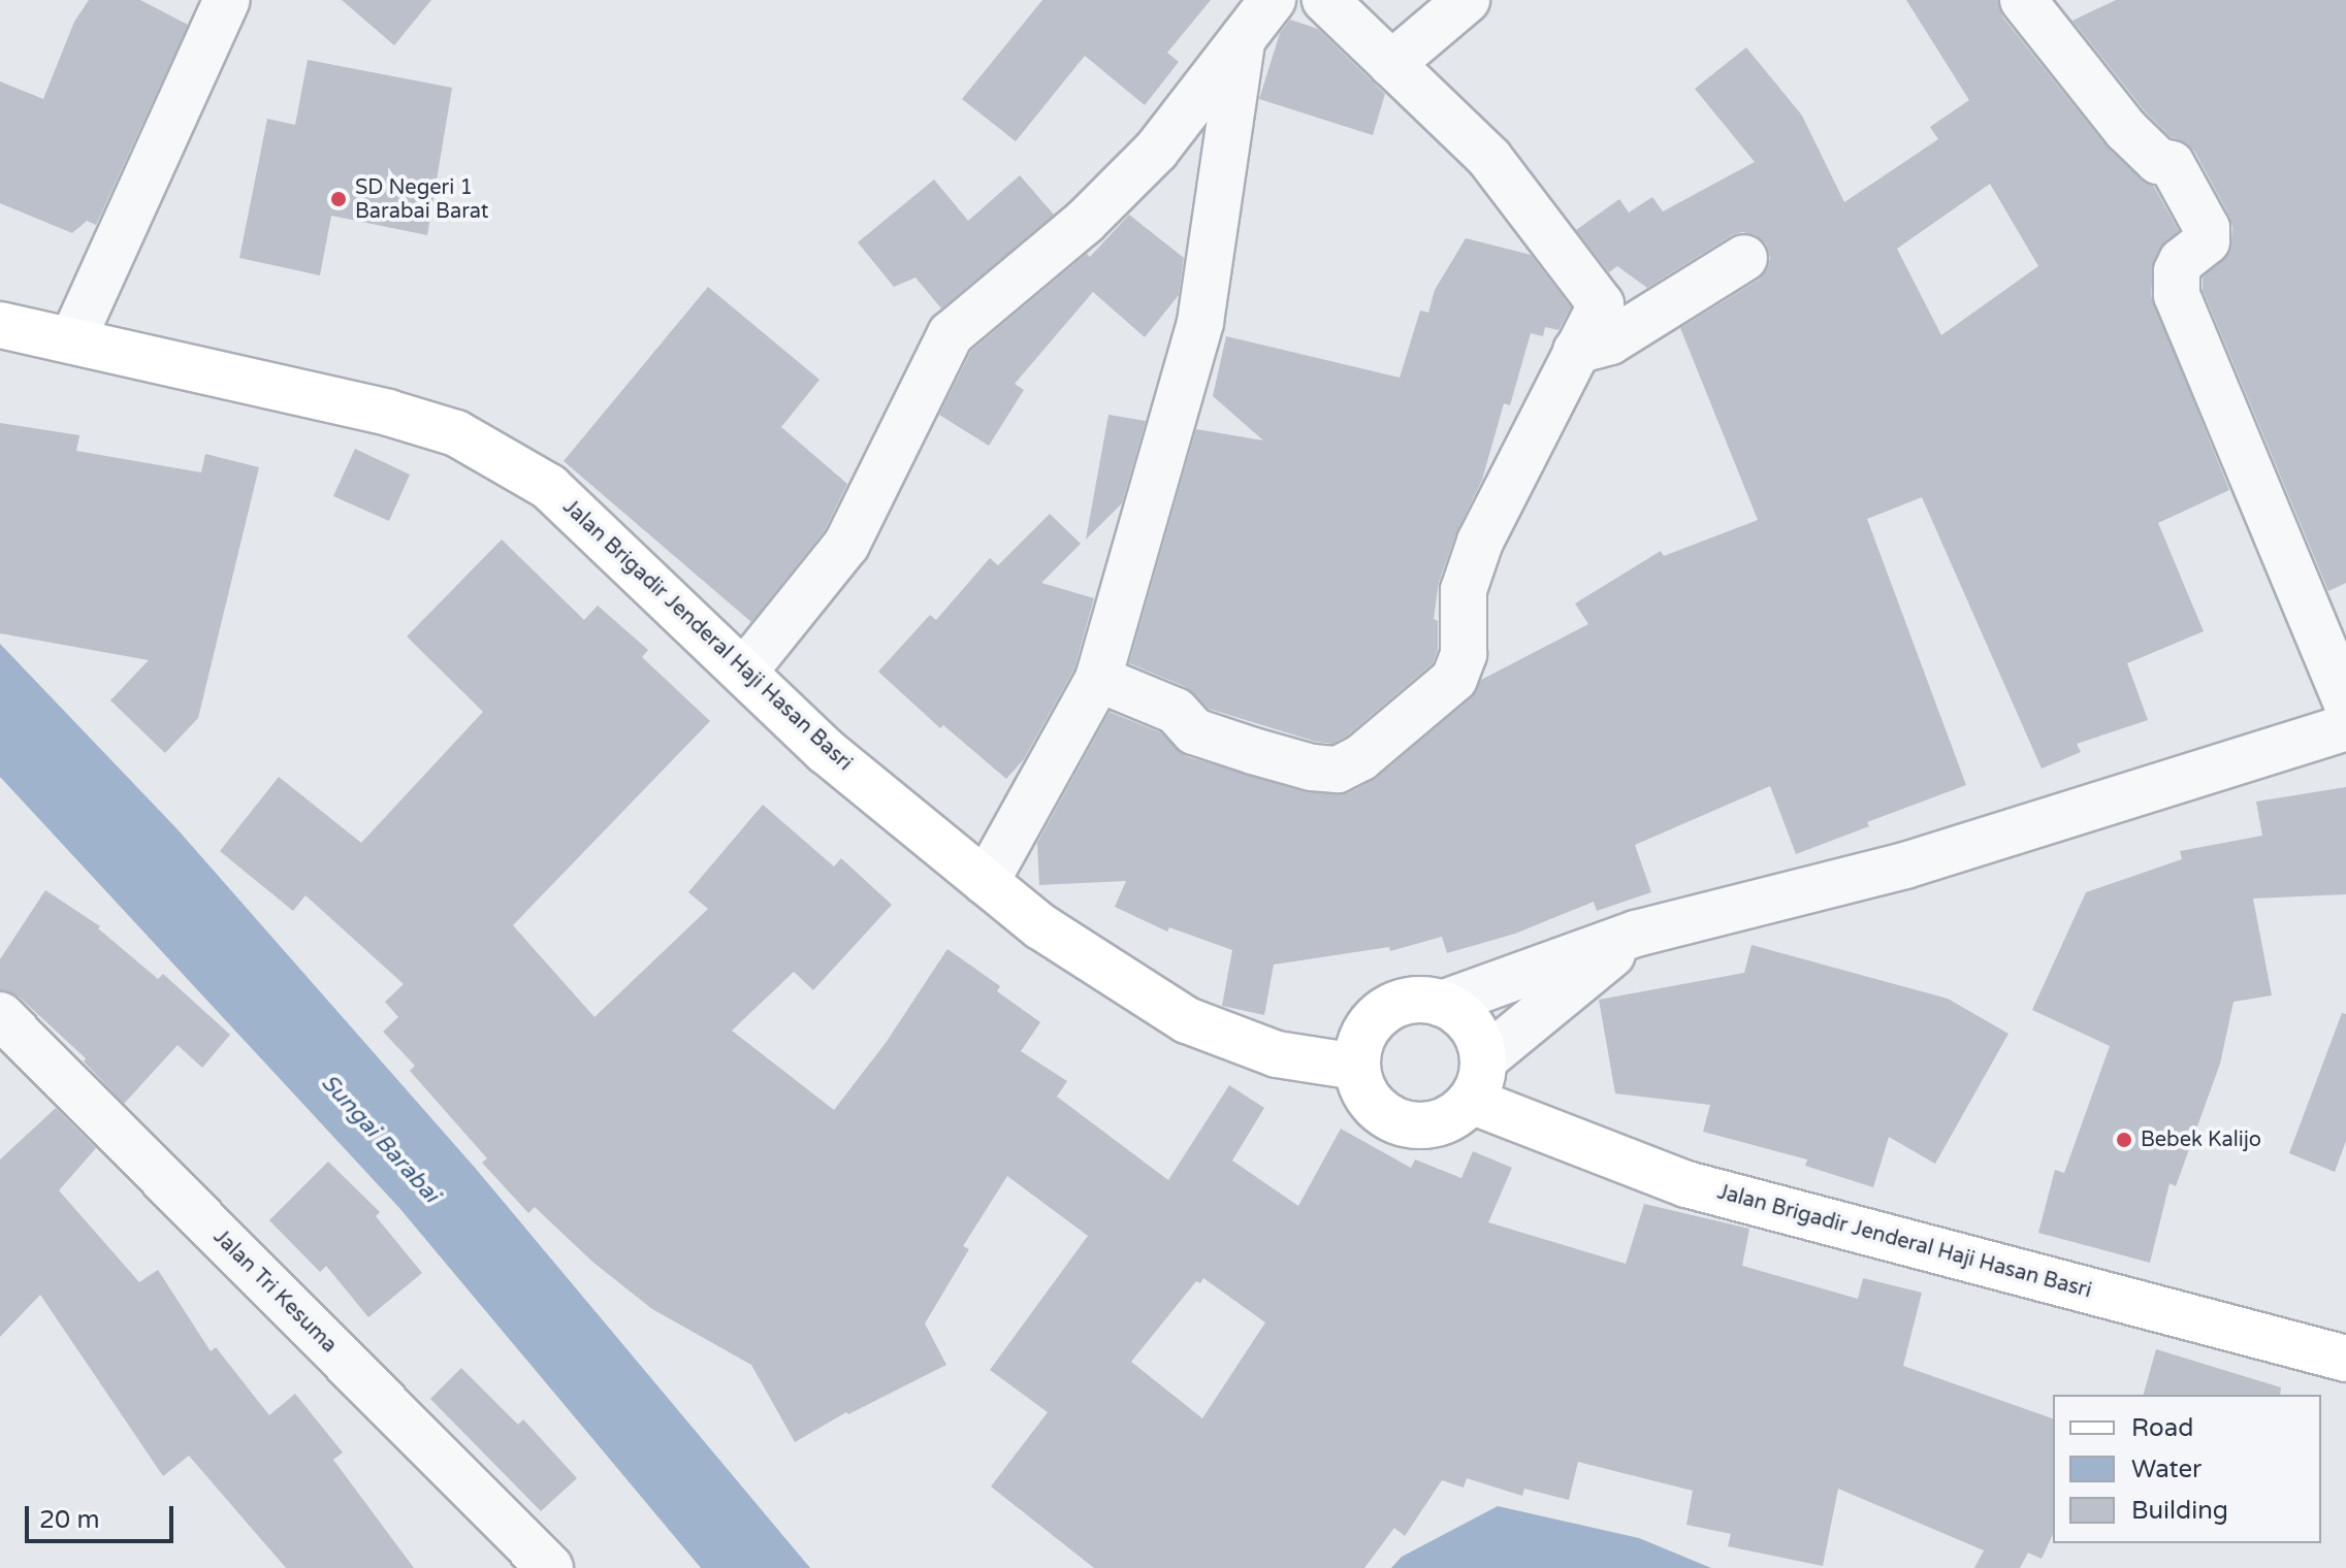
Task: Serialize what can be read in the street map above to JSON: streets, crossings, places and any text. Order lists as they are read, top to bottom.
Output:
{
  "streets": {
    "main road": ["Jalan Brigadir Jenderal Haji Hasan Basri"],
    "street": ["Jalan Tri Kesuma"]
  },
  "water": ["Sungai Barabai"],
  "places": ["SD Negeri 1 Barabai Barat", "Bebek Kalijo"],
  "legend": ["Road", "Water", "Building"],
  "scale_bar": "20 m"
}
